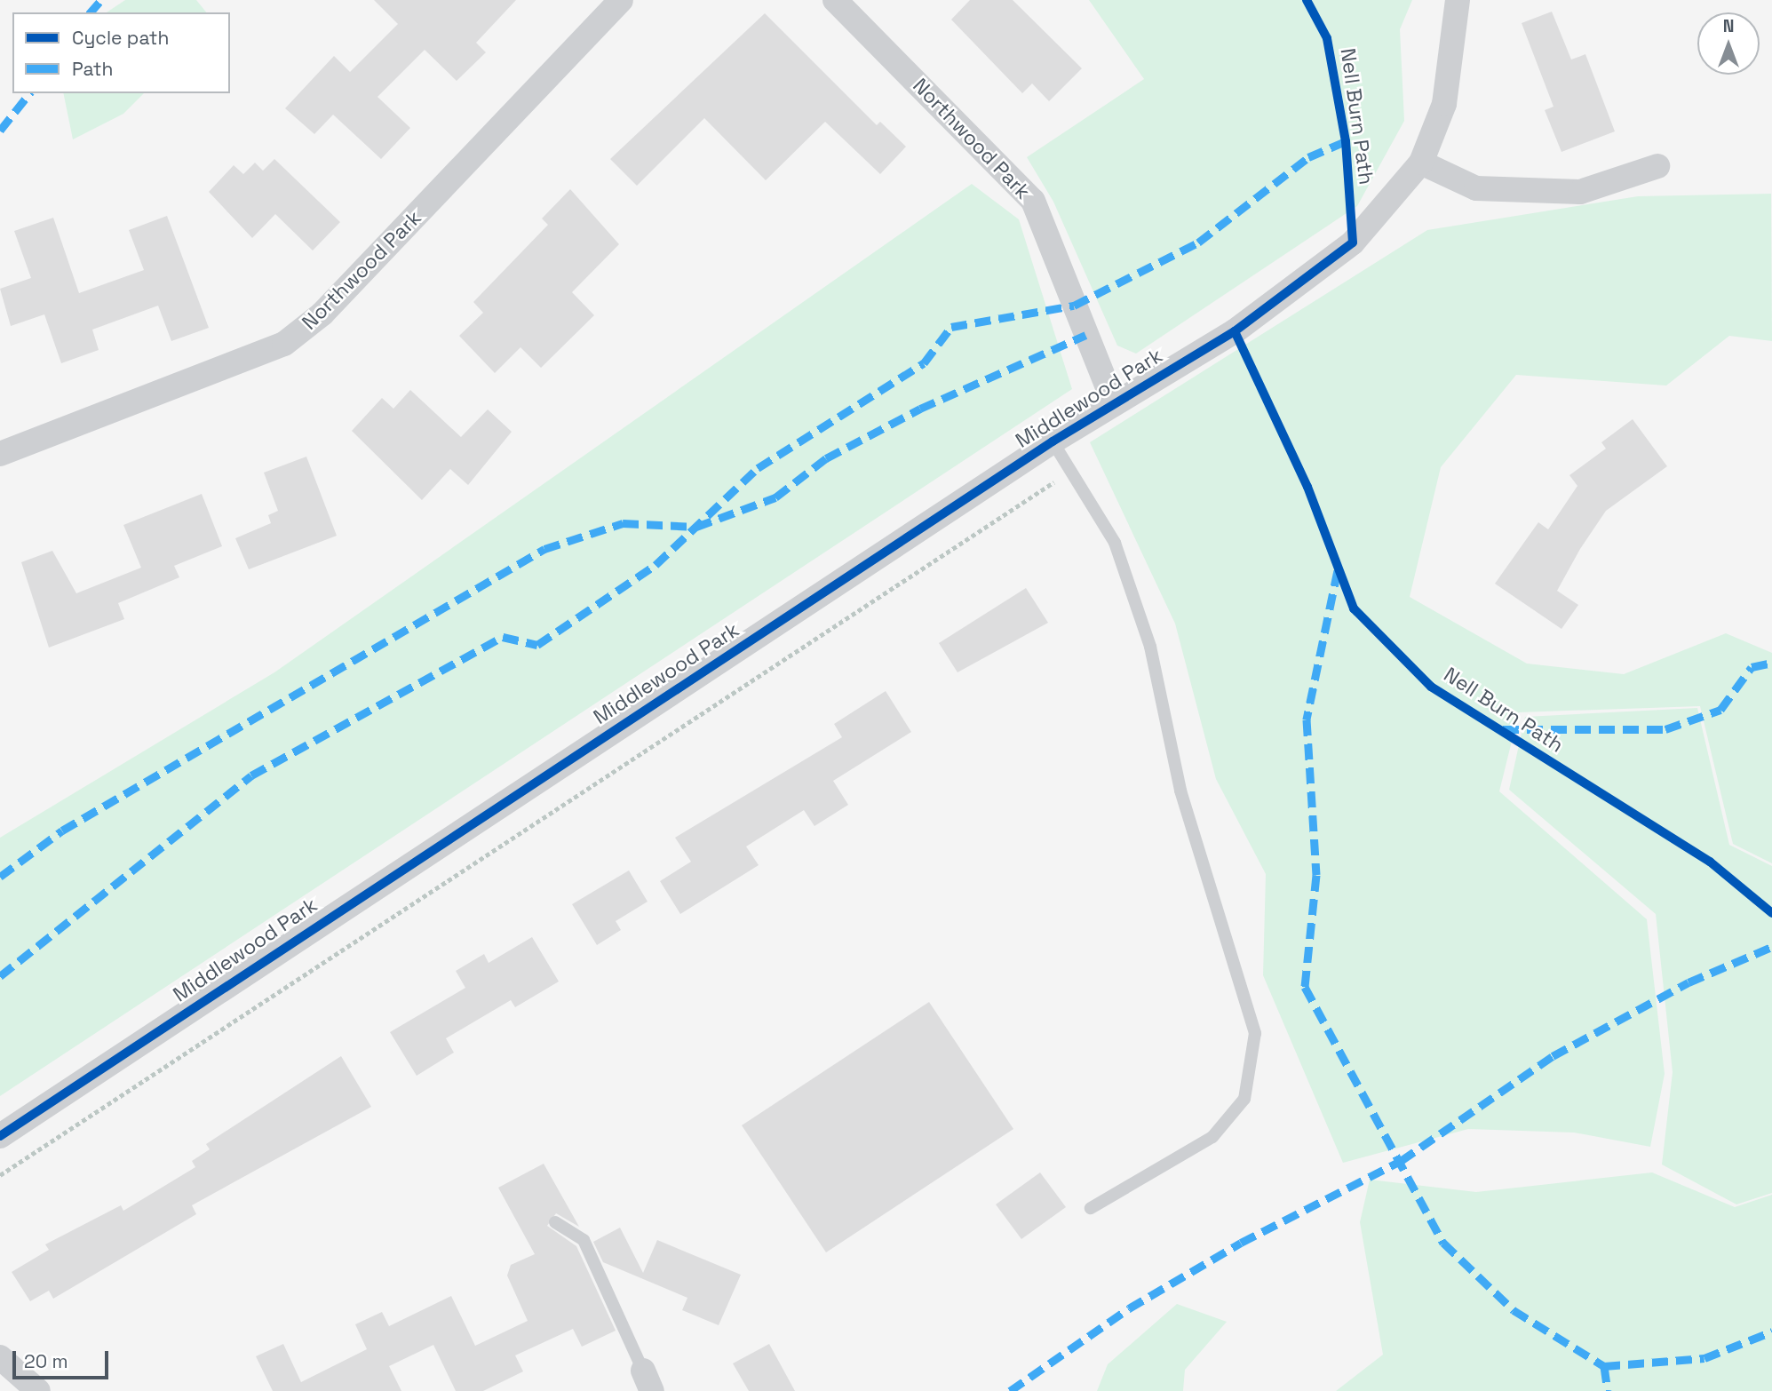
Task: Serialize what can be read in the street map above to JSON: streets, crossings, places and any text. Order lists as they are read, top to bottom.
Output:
{
  "streets": {
    "street": ["Northwood Park", "Middlewood Park"],
    "cycle path": ["Nell Burn Path"]
  },
  "crossings": [
    ["Northwood Park", "Middlewood Park"]
  ],
  "legend": ["Cycle path", "Path"],
  "scale_bar": "20 m",
  "north": "top"
}
